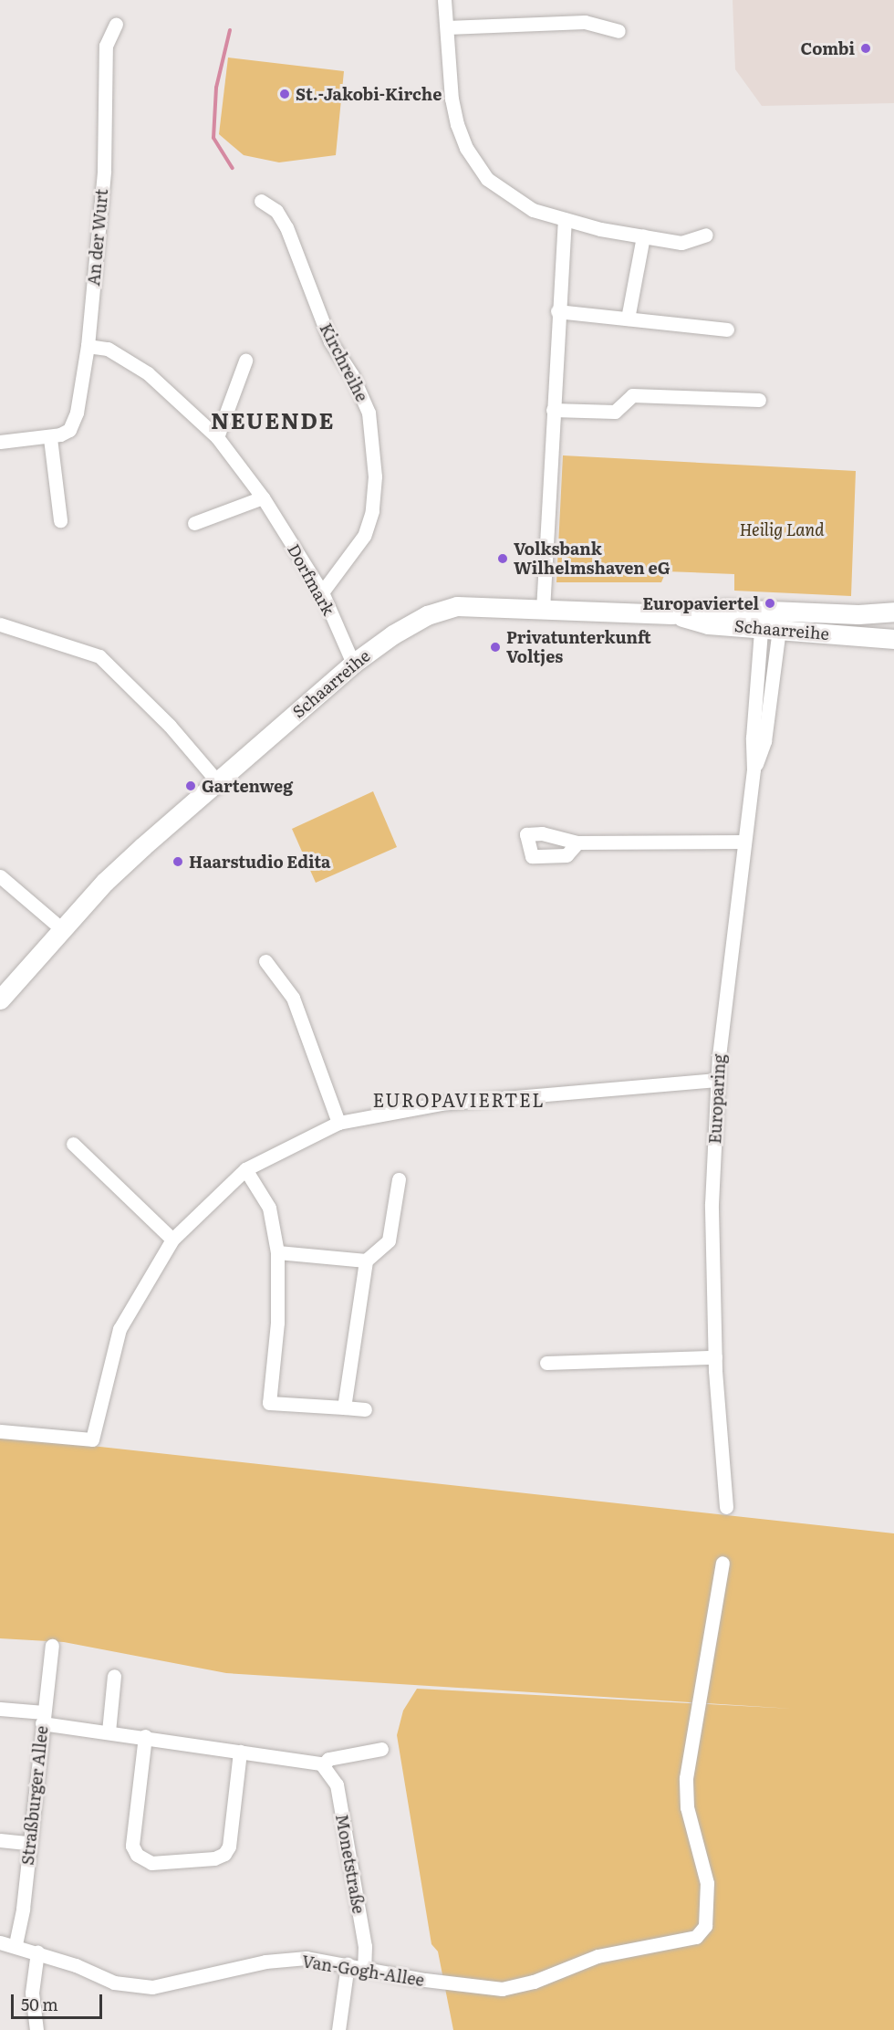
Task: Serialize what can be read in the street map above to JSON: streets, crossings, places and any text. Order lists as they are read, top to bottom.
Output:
{
  "streets": {
    "main road": ["Schaarreihe"],
    "street": [
      "An der Wurt",
      "Kirchreihe",
      "Dorfmark",
      "Europaring",
      "Straßburger Allee",
      "Monetstraße",
      "Van-Gogh-Allee"
    ]
  },
  "crossings": [
    ["An der Wurt", "Dorfmark"],
    ["Kirchreihe", "Dorfmark"],
    ["Dorfmark", "Schaarreihe"],
    ["Schaarreihe", "Europaring"],
    ["Straßburger Allee", "Van-Gogh-Allee"],
    ["Monetstraße", "Van-Gogh-Allee"]
  ],
  "districts": ["NEUENDE", "EUROPAVIERTEL"],
  "parks": ["Heilig Land"],
  "places": [
    "Combi",
    "St.-Jakobi-Kirche",
    "Volksbank Wilhelmshaven eG",
    "Europaviertel",
    "Privatunterkunft Voltjes",
    "Gartenweg",
    "Haarstudio Edita"
  ],
  "scale_bar": "50 m"
}
